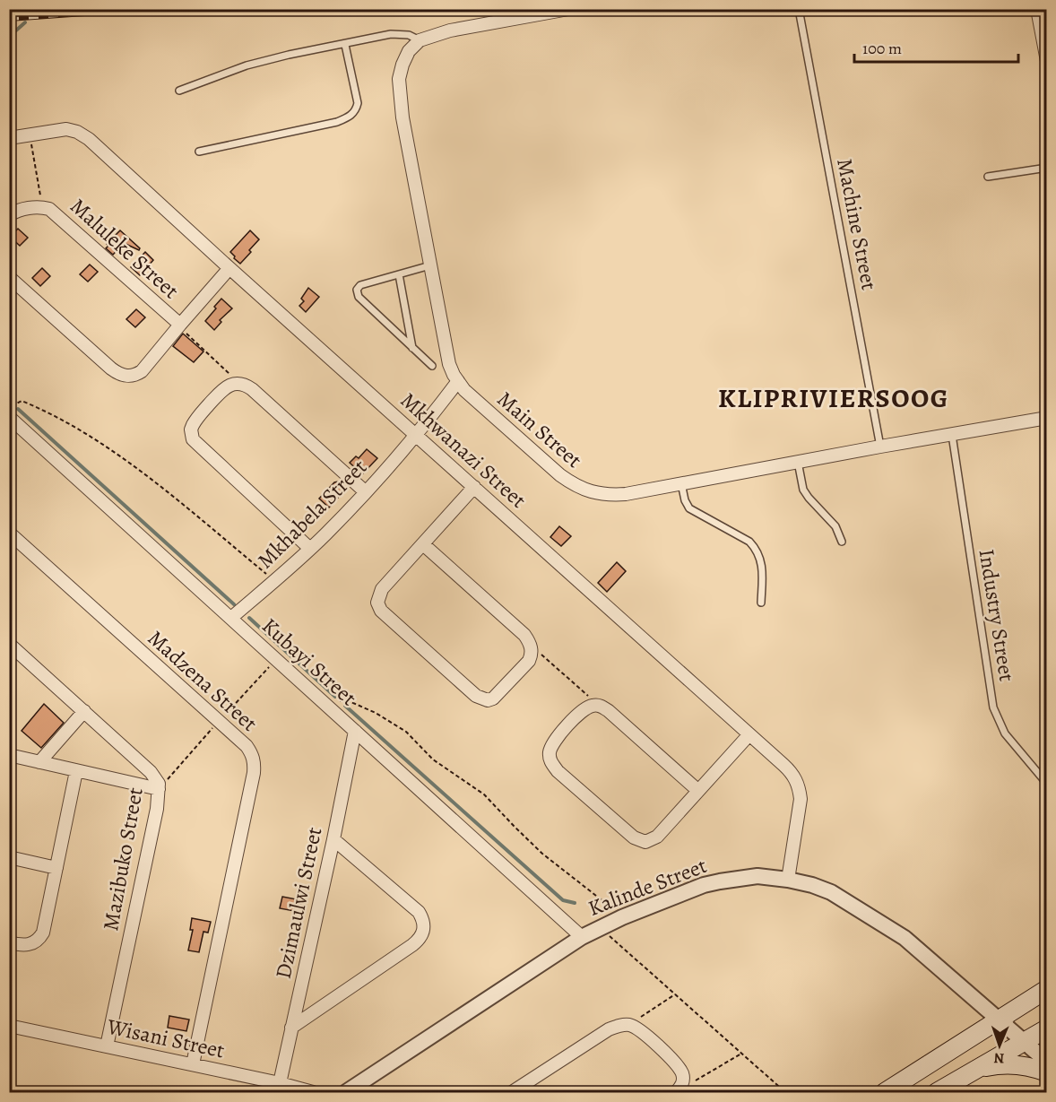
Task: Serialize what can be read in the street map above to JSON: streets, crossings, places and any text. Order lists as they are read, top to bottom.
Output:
{
  "streets": {
    "street": [
      "Maluleke Street",
      "Main Street",
      "Mkhwanazi Street",
      "Mkhabela Street",
      "Kubayi Street",
      "Madzena Street",
      "Mazibuko Street",
      "Kalinde Street",
      "Dzimaulwi Street",
      "Wisani Street"
    ],
    "lane": ["Machine Street", "Industry Street"]
  },
  "crossings": [
    ["Machine Street", "Main Street"],
    ["Maluleke Street", "Mkhwanazi Street"],
    ["Main Street", "Mkhabela Street"],
    ["Main Street", "Industry Street"],
    ["Mkhwanazi Street", "Mkhabela Street"],
    ["Mkhwanazi Street", "Kalinde Street"],
    ["Mkhabela Street", "Kubayi Street"],
    ["Kubayi Street", "Kalinde Street"],
    ["Kubayi Street", "Dzimaulwi Street"],
    ["Madzena Street", "Wisani Street"],
    ["Mazibuko Street", "Wisani Street"],
    ["Dzimaulwi Street", "Wisani Street"]
  ],
  "districts": ["KLIPRIVIERSOOG"],
  "scale_bar": "100 m",
  "north": "bottom"
}
